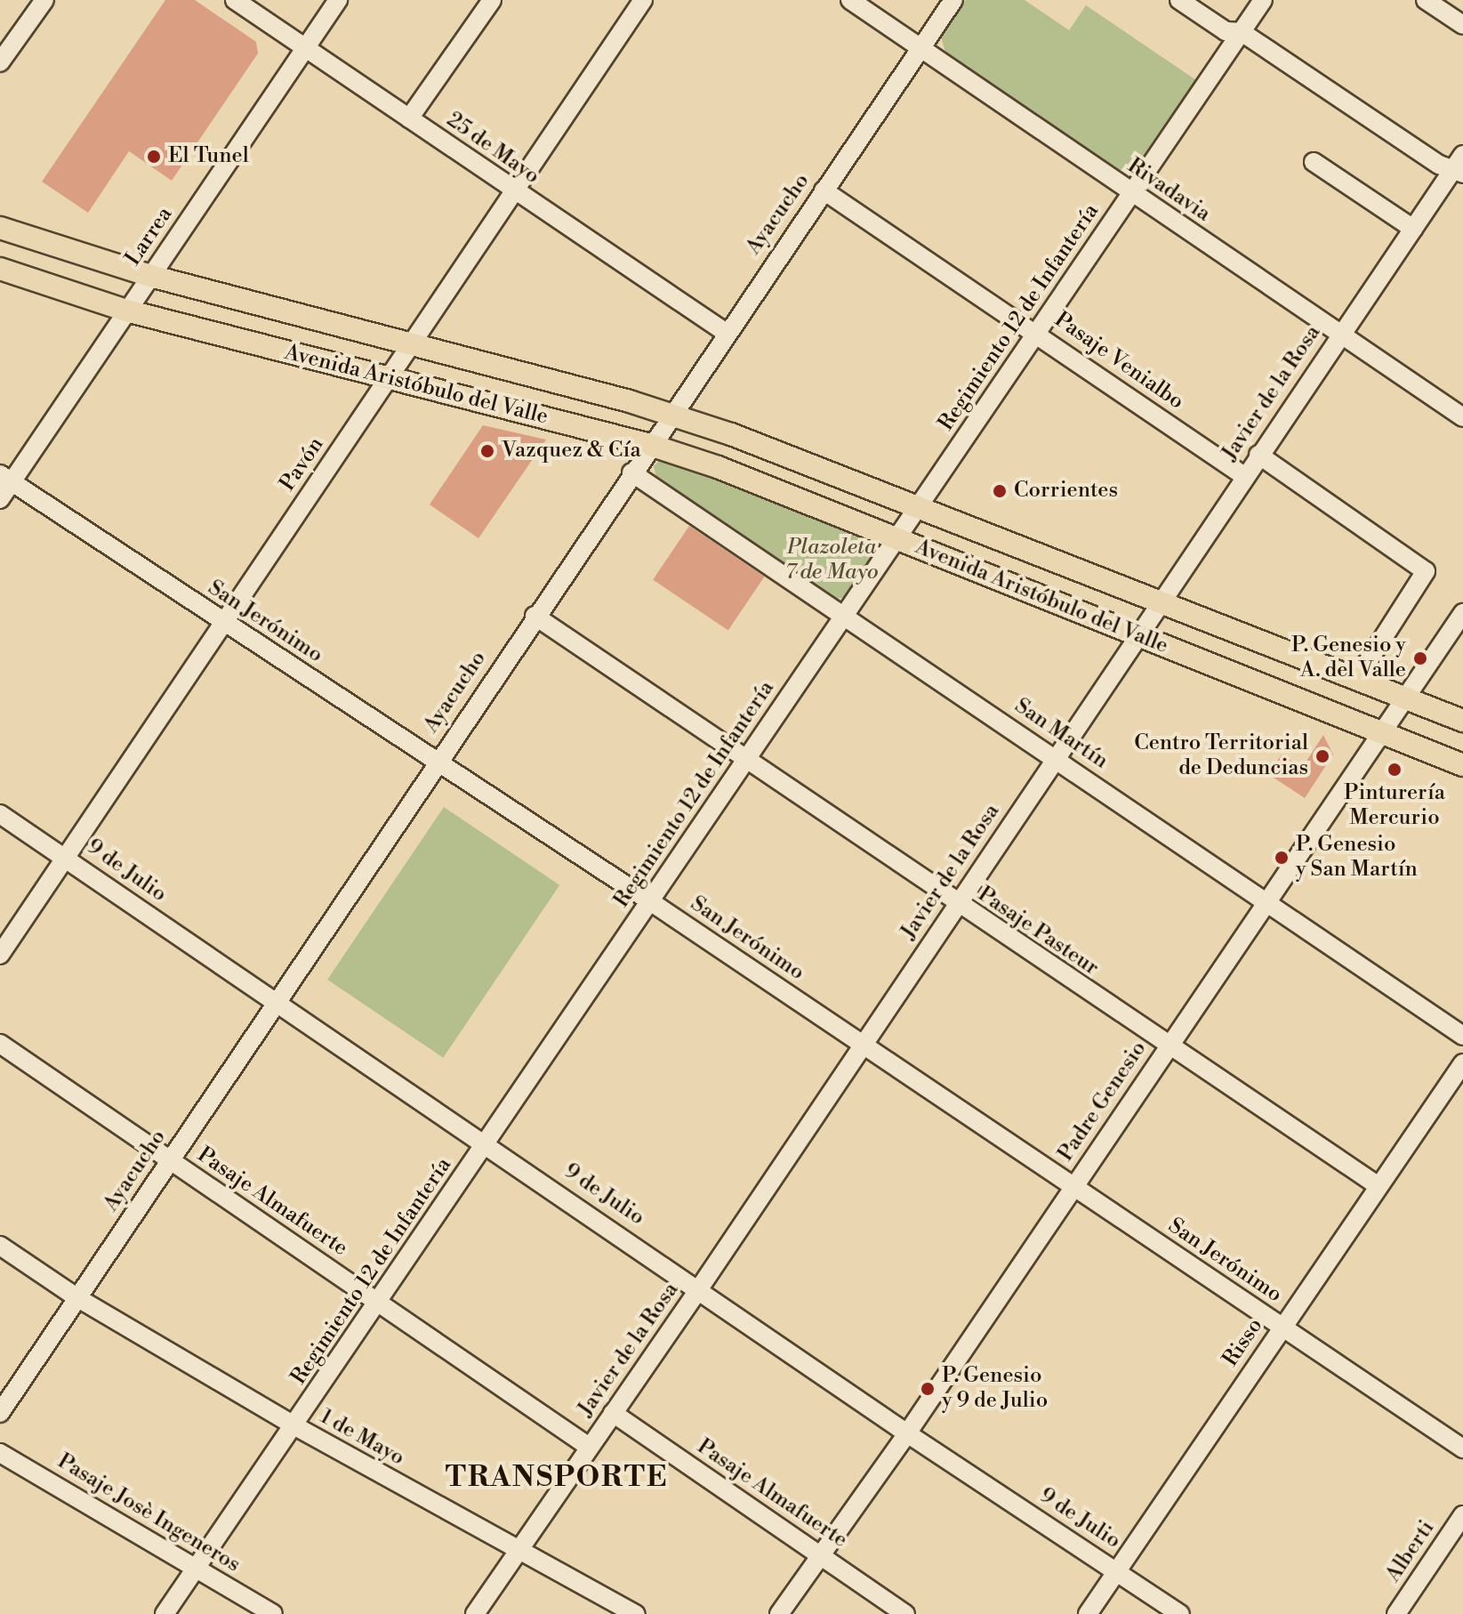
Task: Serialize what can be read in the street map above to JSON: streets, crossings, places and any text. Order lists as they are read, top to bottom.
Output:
{
  "streets": {
    "main road": ["Avenida Aristóbulo del Valle"],
    "street": [
      "25 de Mayo",
      "Rivadavia",
      "Ayacucho",
      "Larrea",
      "Regimiento 12 de Infantería",
      "Pasaje Venialbo",
      "Javier de la Rosa",
      "Pavón",
      "San Jerónimo",
      "San Martín",
      "9 de Julio",
      "Pasaje Pasteur",
      "Padre Genesio",
      "Pasaje Almafuerte",
      "Risso",
      "1 de Mayo",
      "Pasaje Josè Ingeneros",
      "Alberti"
    ]
  },
  "crossings": [
    ["25 de Mayo", "Ayacucho"],
    ["25 de Mayo", "Larrea"],
    ["25 de Mayo", "Pavón"],
    ["Rivadavia", "Ayacucho"],
    ["Rivadavia", "Regimiento 12 de Infantería"],
    ["Rivadavia", "Javier de la Rosa"],
    ["Ayacucho", "Pasaje Venialbo"],
    ["Ayacucho", "Avenida Aristóbulo del Valle"],
    ["Ayacucho", "San Jerónimo"],
    ["Ayacucho", "San Martín"],
    ["Ayacucho", "9 de Julio"],
    ["Ayacucho", "Pasaje Pasteur"],
    ["Ayacucho", "Pasaje Almafuerte"],
    ["Ayacucho", "1 de Mayo"],
    ["Larrea", "Avenida Aristóbulo del Valle"],
    ["Larrea", "San Jerónimo"],
    ["Regimiento 12 de Infantería", "Pasaje Venialbo"],
    ["Regimiento 12 de Infantería", "Avenida Aristóbulo del Valle"],
    ["Regimiento 12 de Infantería", "San Jerónimo"],
    ["Regimiento 12 de Infantería", "San Martín"],
    ["Regimiento 12 de Infantería", "9 de Julio"],
    ["Regimiento 12 de Infantería", "Pasaje Pasteur"],
    ["Regimiento 12 de Infantería", "Pasaje Almafuerte"],
    ["Regimiento 12 de Infantería", "1 de Mayo"],
    ["Regimiento 12 de Infantería", "Pasaje Josè Ingeneros"],
    ["Pasaje Venialbo", "Javier de la Rosa"],
    ["Avenida Aristóbulo del Valle", "Javier de la Rosa"],
    ["Avenida Aristóbulo del Valle", "Pavón"],
    ["Avenida Aristóbulo del Valle", "Padre Genesio"],
    ["Javier de la Rosa", "San Jerónimo"],
    ["Javier de la Rosa", "San Martín"],
    ["Javier de la Rosa", "9 de Julio"],
    ["Javier de la Rosa", "Pasaje Pasteur"],
    ["Javier de la Rosa", "Pasaje Almafuerte"],
    ["Javier de la Rosa", "1 de Mayo"],
    ["Pavón", "San Jerónimo"],
    ["Pavón", "9 de Julio"],
    ["San Jerónimo", "Padre Genesio"],
    ["San Jerónimo", "Risso"],
    ["San Martín", "Padre Genesio"],
    ["9 de Julio", "Padre Genesio"],
    ["9 de Julio", "Risso"],
    ["Pasaje Pasteur", "Padre Genesio"],
    ["Pasaje Pasteur", "Risso"],
    ["Padre Genesio", "Pasaje Almafuerte"]
  ],
  "districts": ["TRANSPORTE"],
  "parks": ["Plazoleta 7 de Mayo"],
  "places": [
    "El Tunel",
    "Vazquez & Cía",
    "Corrientes",
    "P. Genesio y A. del Valle",
    "Centro Territorial de Deduncias",
    "Pinturería Mercurio",
    "P. Genesio y San Martín",
    "P. Genesio y 9 de Julio"
  ]
}
